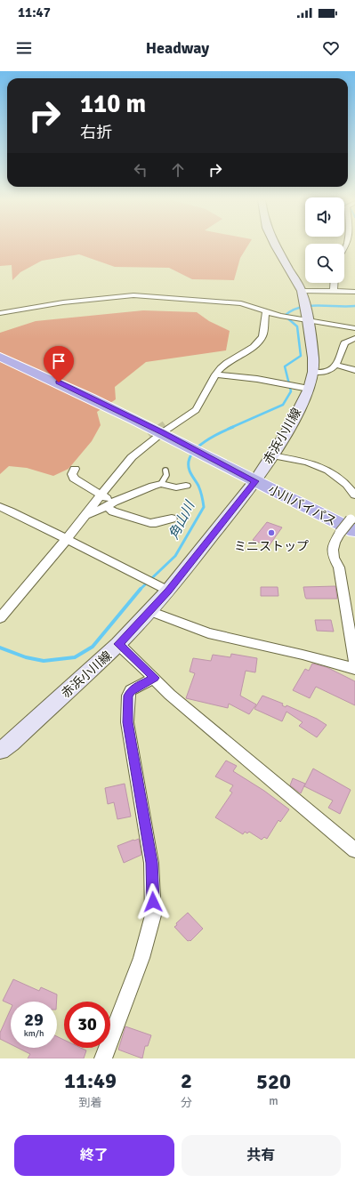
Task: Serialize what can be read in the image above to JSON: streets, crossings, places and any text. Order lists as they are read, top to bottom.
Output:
{
  "streets": {
    "highway": ["小川バイパス"],
    "main road": ["赤浜小川線"]
  },
  "crossings": [
    ["赤浜小川線", "小川バイパス"]
  ],
  "water": ["角山川"],
  "places": ["ミニストップ"],
  "page": {
    "status": "11:47",
    "header": "Headway",
    "turn": ["110 m", "右折"],
    "speed": "29 km/h",
    "limit": "30",
    "eta": [
      "11:49",
      "到着",
      "2",
      "分",
      "520",
      "m"
    ],
    "buttons": ["終了", "共有"]
  }
}
